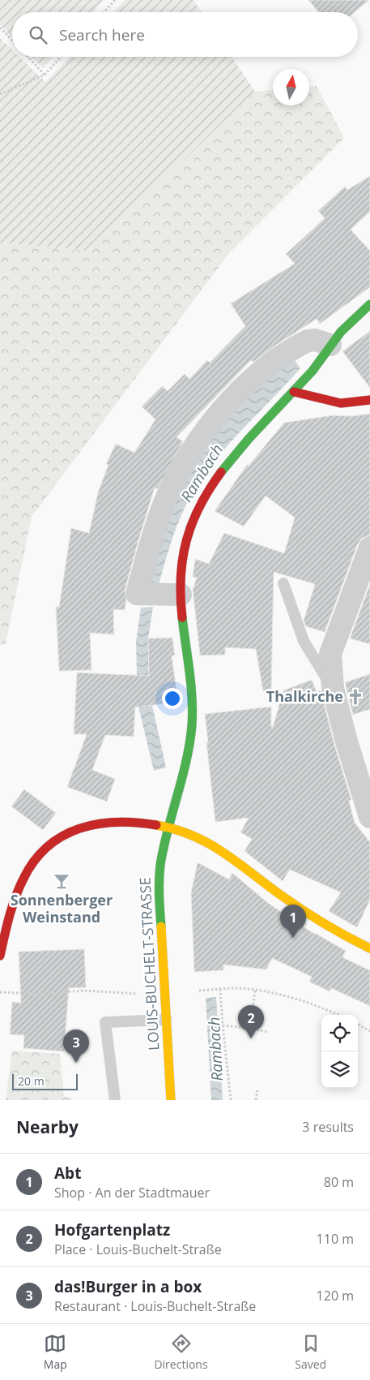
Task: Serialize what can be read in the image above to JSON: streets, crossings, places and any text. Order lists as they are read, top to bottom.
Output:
{
  "streets": {
    "main road": ["LOUIS-BUCHELT-STRASSE"]
  },
  "water": ["Rambach"],
  "places": {
    "church": ["Thalkirche"],
    "bar": ["Sonnenberger Weinstand"]
  },
  "scale_bar": "20 m",
  "north": "top",
  "page": {
    "search": "Search here",
    "pins": ["1", "2", "3"],
    "scale": "20 m",
    "heading": ["Nearby", "3 results"],
    "list": [
      {
        "mark": "1",
        "name": "Abt",
        "note": "Shop · An der Stadtmauer",
        "value": "80 m"
      },
      {
        "mark": "2",
        "name": "Hofgartenplatz",
        "note": "Place · Louis-Buchelt-Straße",
        "value": "110 m"
      },
      {
        "mark": "3",
        "name": "das!Burger in a box",
        "note": "Restaurant · Louis-Buchelt-Straße",
        "value": "120 m"
      }
    ],
    "nav": ["Map", "Directions", "Saved"]
  }
}
